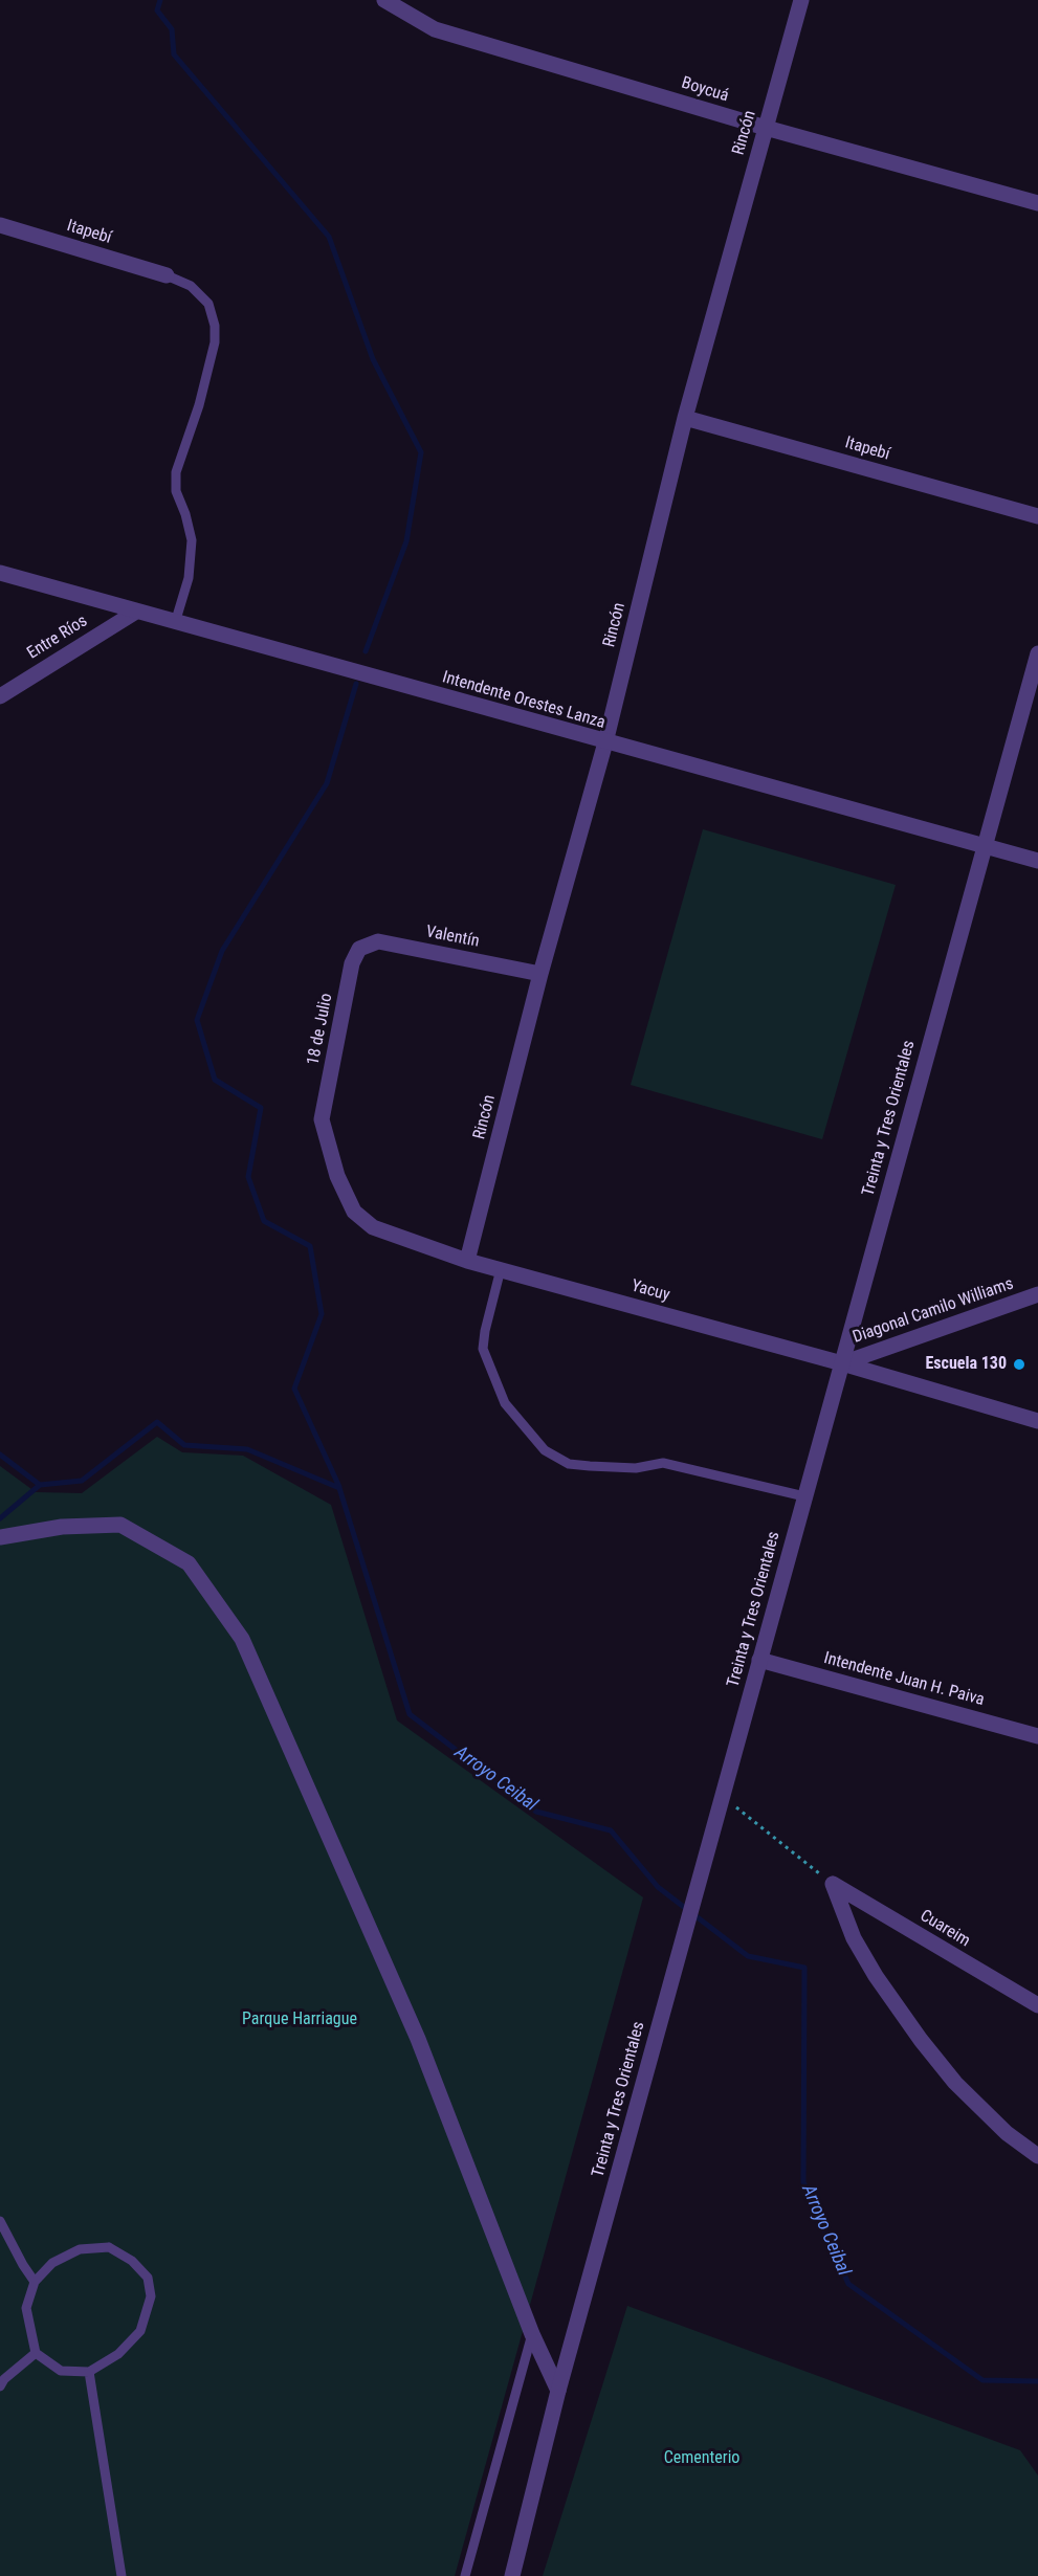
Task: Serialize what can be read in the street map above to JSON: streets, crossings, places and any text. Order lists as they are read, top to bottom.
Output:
{
  "streets": {
    "street": [
      "Boycuá",
      "Rincón",
      "Itapebí",
      "Entre Ríos",
      "Intendente Orestes Lanza",
      "Valentín",
      "18 de Julio",
      "Treinta y Tres Orientales",
      "Yacuy",
      "Diagonal Camilo Williams",
      "Intendente Juan H. Paiva",
      "Cuareim"
    ]
  },
  "crossings": [
    ["Boycuá", "Rincón"],
    ["Rincón", "Itapebí"],
    ["Rincón", "Intendente Orestes Lanza"],
    ["Rincón", "Valentín"],
    ["Rincón", "Yacuy"],
    ["Entre Ríos", "Intendente Orestes Lanza"],
    ["Intendente Orestes Lanza", "Treinta y Tres Orientales"],
    ["Valentín", "18 de Julio"],
    ["18 de Julio", "Yacuy"],
    ["Treinta y Tres Orientales", "Yacuy"],
    ["Treinta y Tres Orientales", "Diagonal Camilo Williams"],
    ["Treinta y Tres Orientales", "Intendente Juan H. Paiva"],
    ["Yacuy", "Diagonal Camilo Williams"]
  ],
  "water": ["Arroyo Ceibal"],
  "parks": ["Parque Harriague", "Cementerio"],
  "places": ["Escuela 130"]
}
